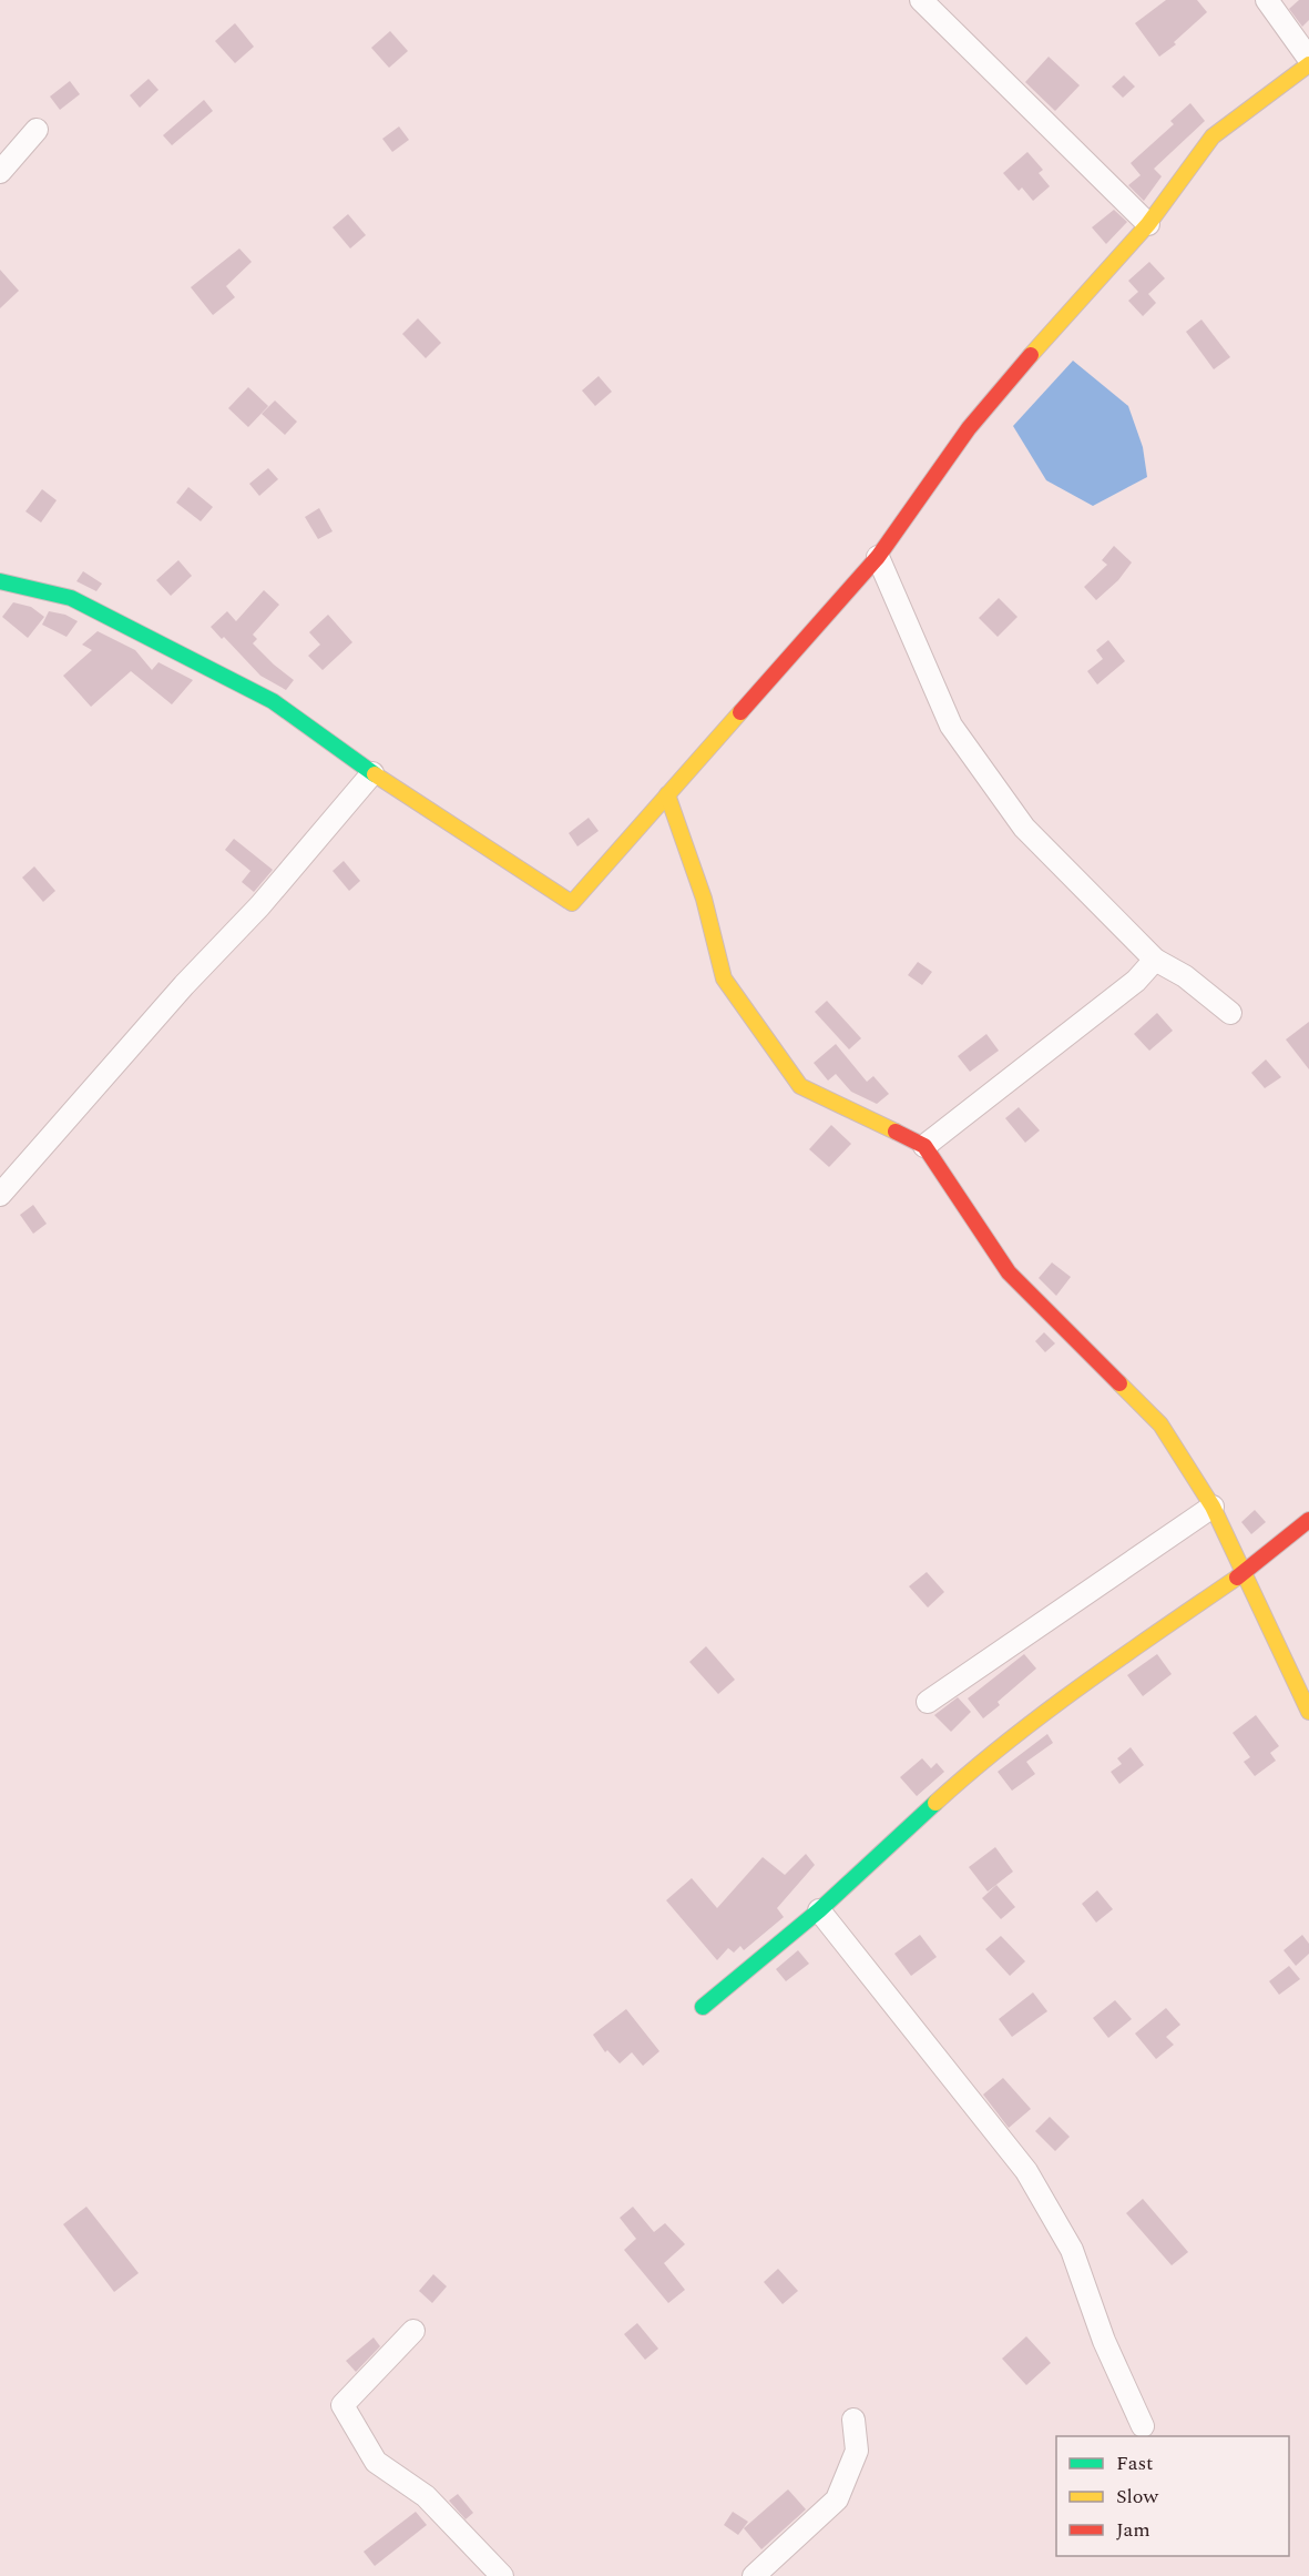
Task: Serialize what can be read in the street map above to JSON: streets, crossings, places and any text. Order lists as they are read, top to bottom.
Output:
{
  "legend": ["Fast", "Slow", "Jam"]
}
